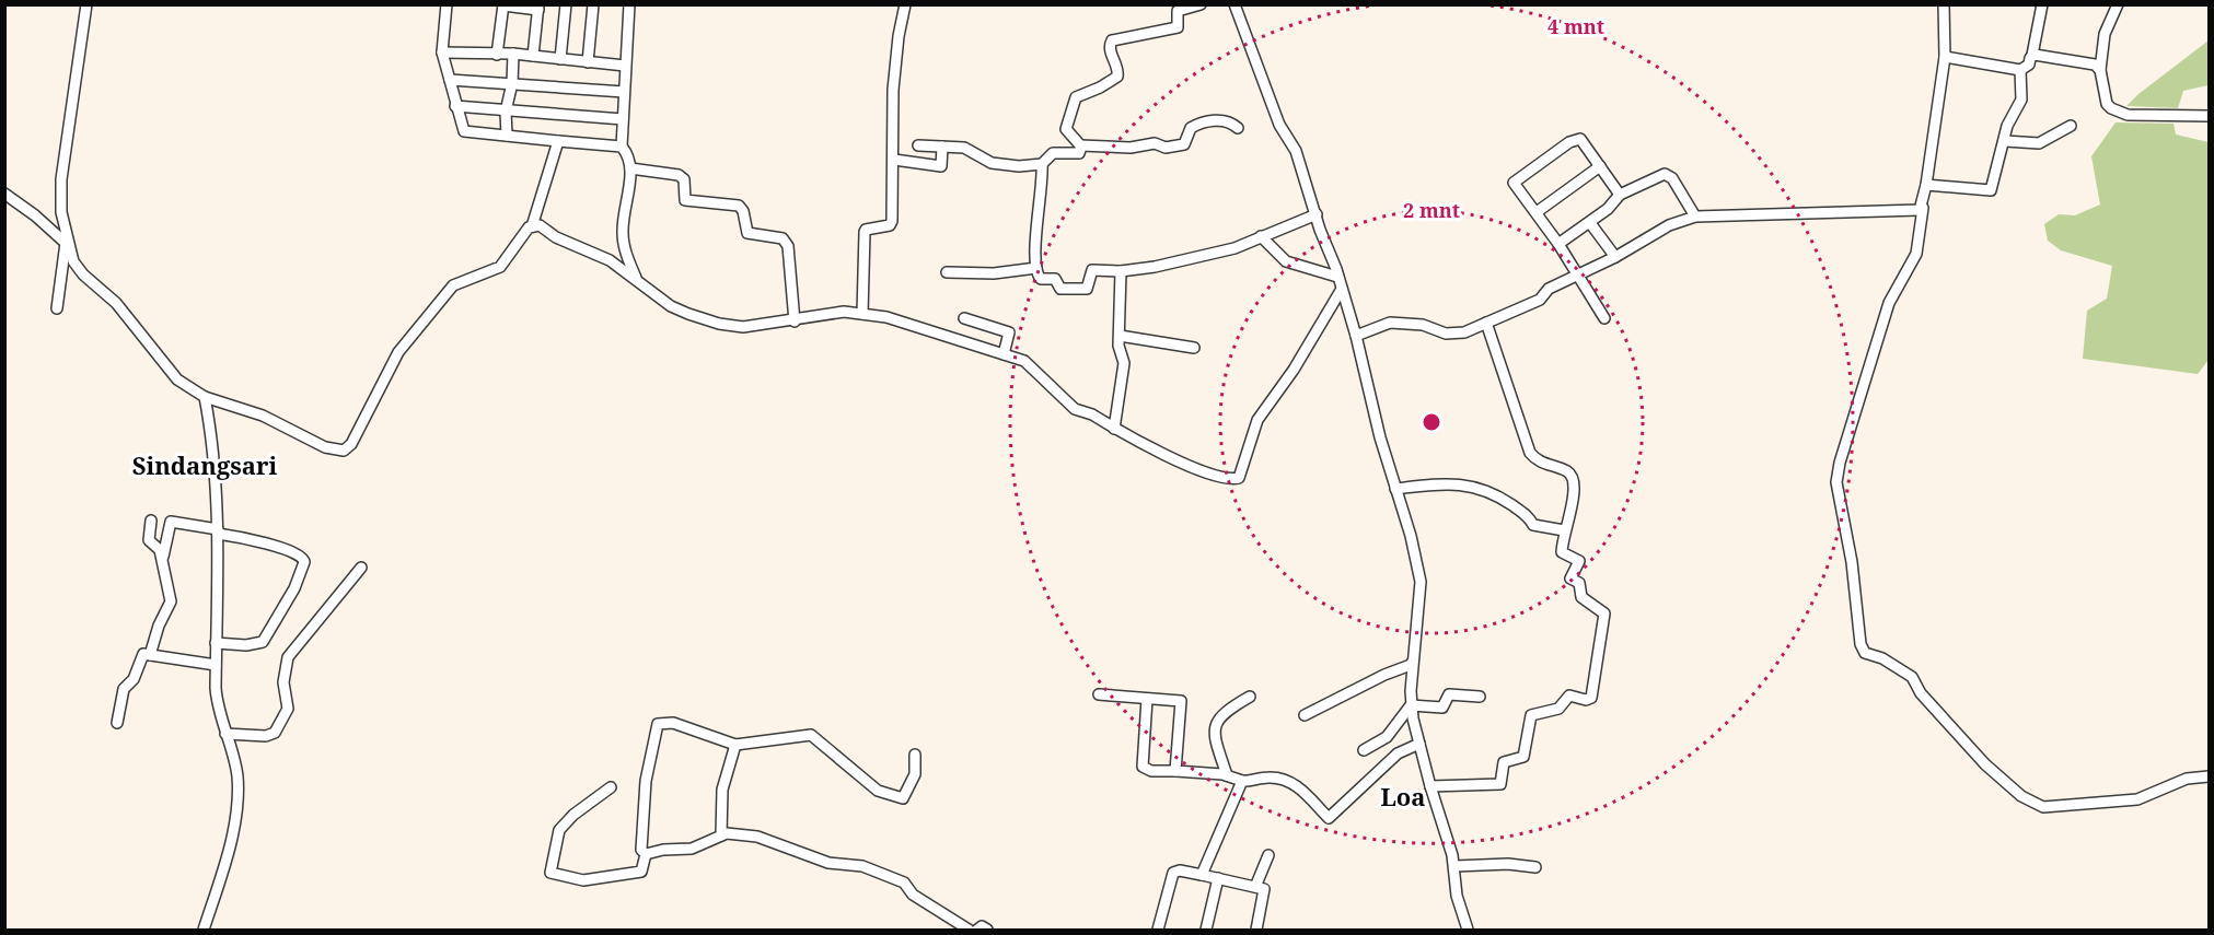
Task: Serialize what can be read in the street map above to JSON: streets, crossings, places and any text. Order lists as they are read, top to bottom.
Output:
{
  "districts": ["Sindangsari", "Loa"],
  "rings": ["4 mnt", "2 mnt"]
}
